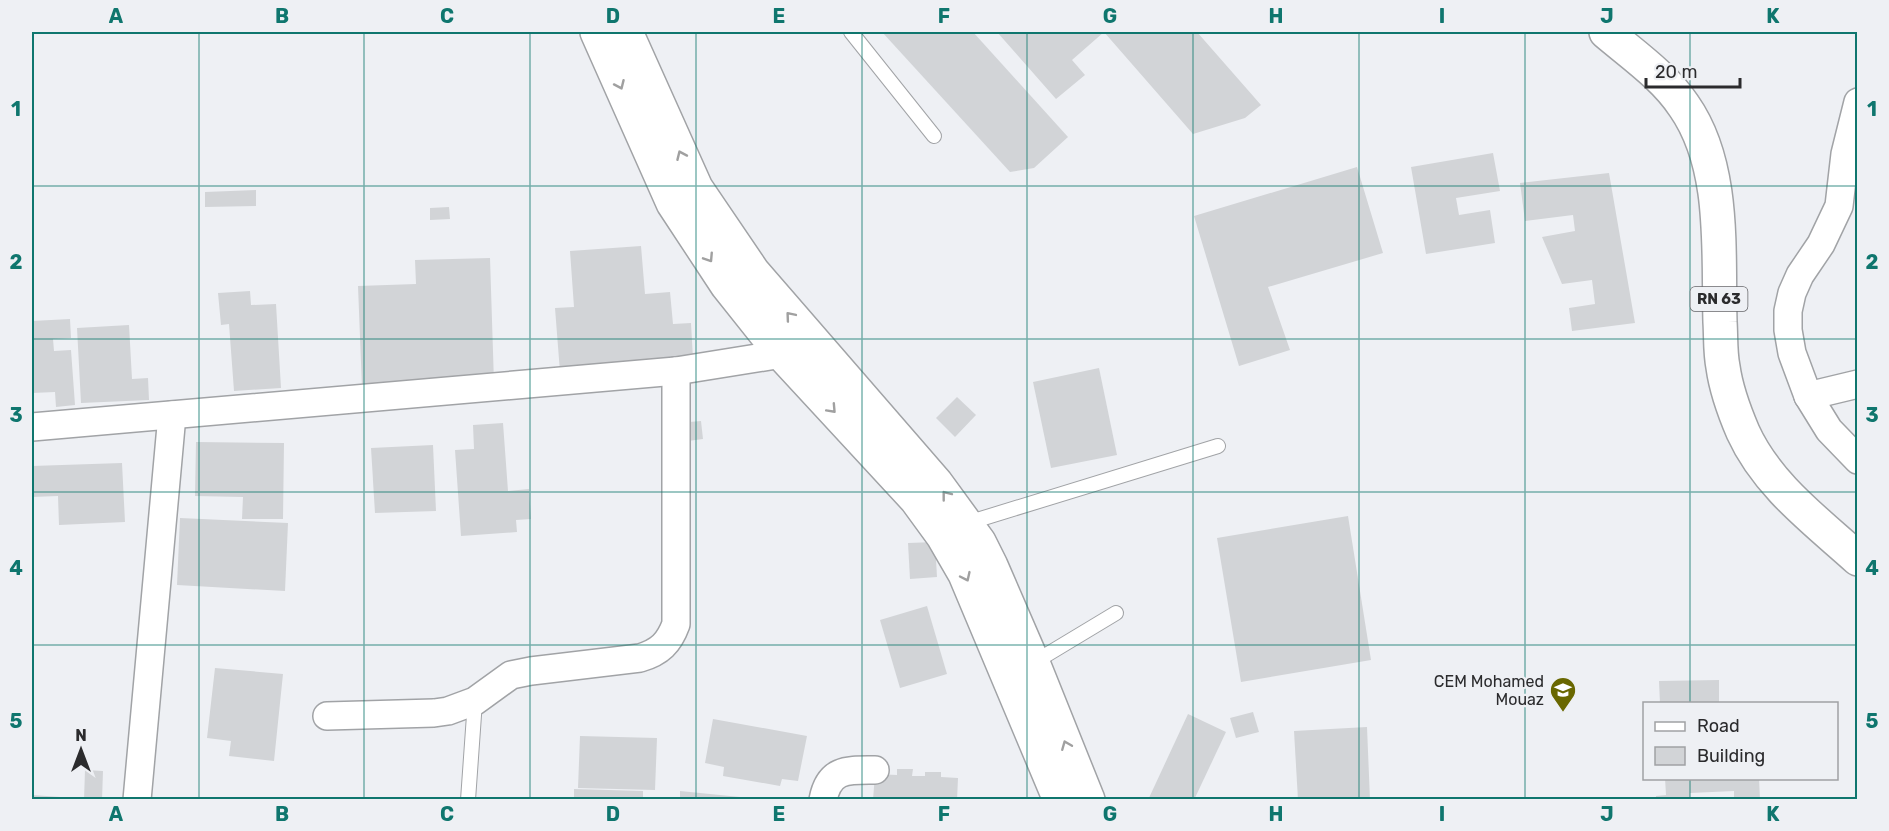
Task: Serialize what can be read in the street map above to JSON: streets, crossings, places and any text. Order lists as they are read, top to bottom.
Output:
{
  "streets": {
    "street": ["RN 63"]
  },
  "places": {
    "school or university": ["CEM Mohamed Mouaz"]
  },
  "legend": ["Road", "Building"],
  "scale_bar": "20 m",
  "north": "top",
  "grid": {
    "columns": [
      "A",
      "B",
      "C",
      "D",
      "E",
      "F",
      "G",
      "H",
      "I",
      "J",
      "K"
    ],
    "rows": [
      "1",
      "2",
      "3",
      "4",
      "5"
    ]
  }
}
